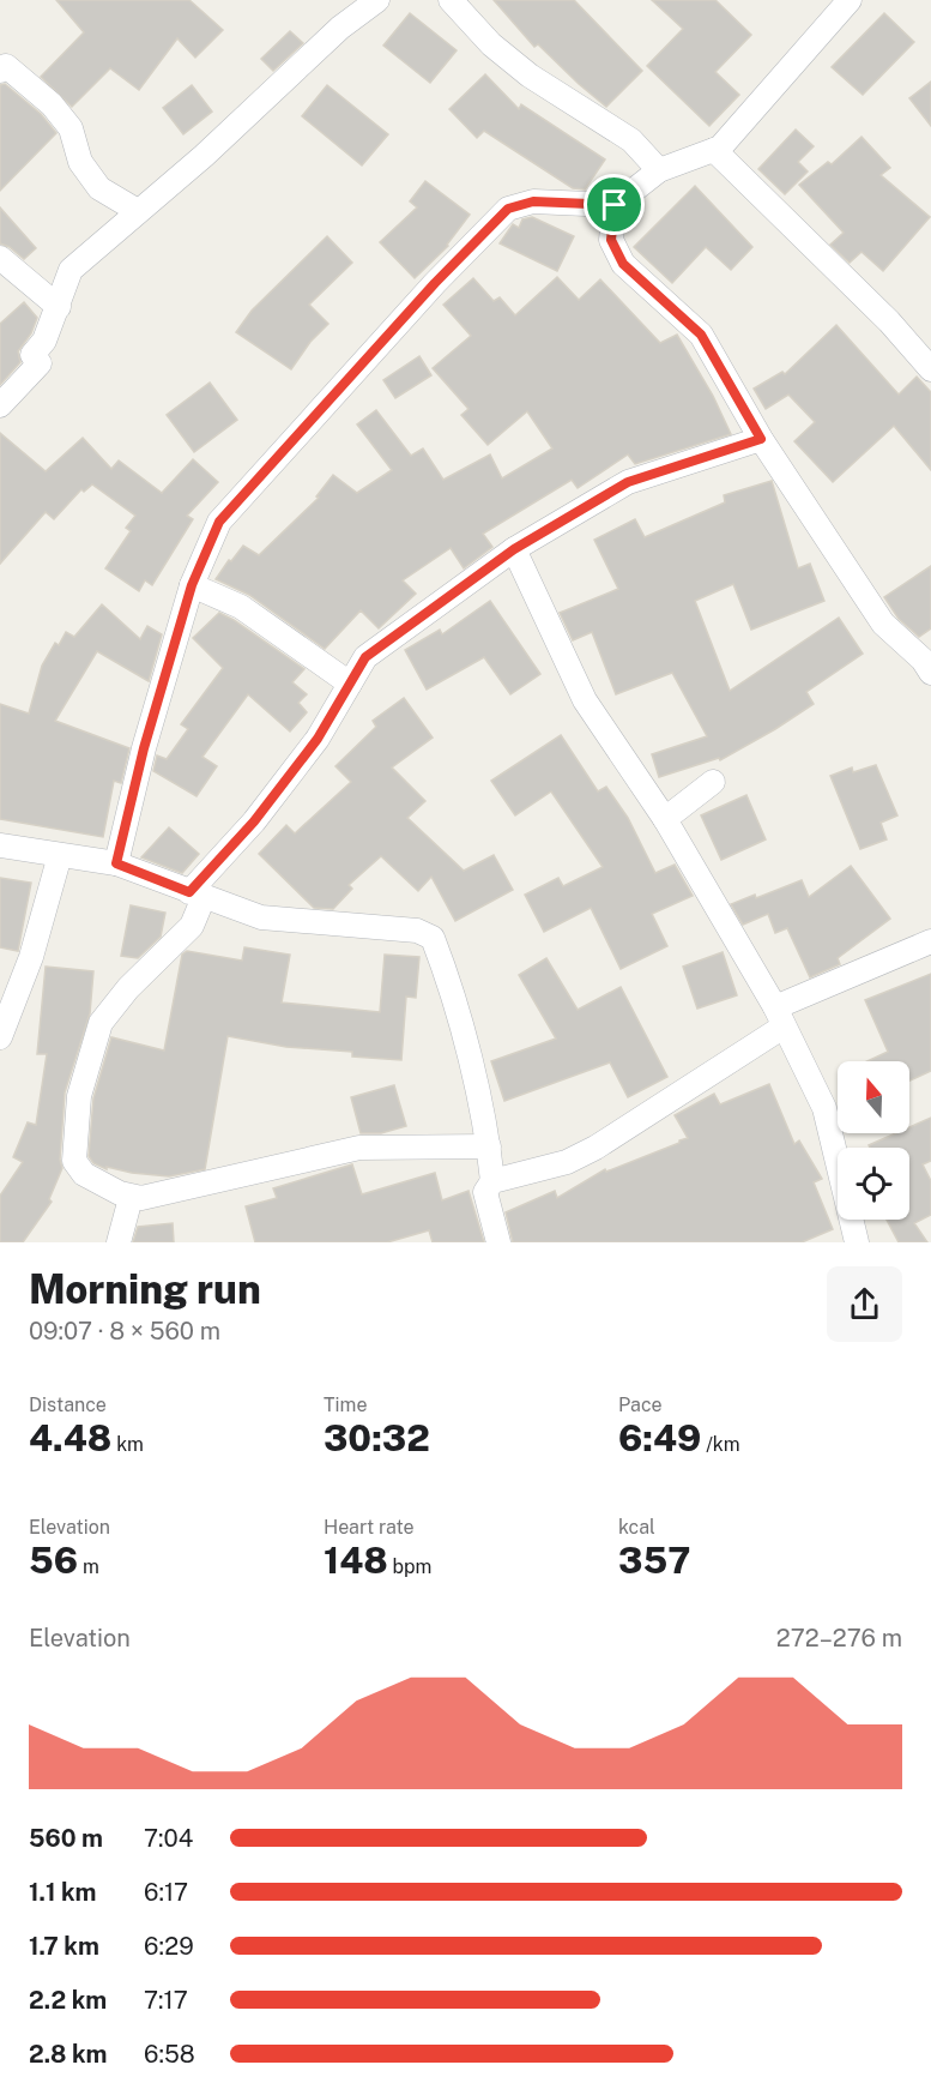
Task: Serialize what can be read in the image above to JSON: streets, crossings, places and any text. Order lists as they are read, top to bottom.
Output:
{
  "north": "top",
  "page": {
    "heading": ["Morning run", "09:07 · 8 × 560 m"],
    "stats": [
      ["Distance", "4.48 km"],
      ["Time", "30:32"],
      ["Pace", "6:49 /km"],
      ["Elevation", "56 m"],
      ["Heart rate", "148 bpm"],
      ["kcal", "357"]
    ],
    "chart": ["Elevation", "272–276 m"],
    "list": [
      {
        "name": "560 m",
        "note": "7:04"
      },
      {
        "name": "1.1 km",
        "note": "6:17"
      },
      {
        "name": "1.7 km",
        "note": "6:29"
      },
      {
        "name": "2.2 km",
        "note": "7:17"
      },
      {
        "name": "2.8 km",
        "note": "6:58"
      }
    ]
  }
}
